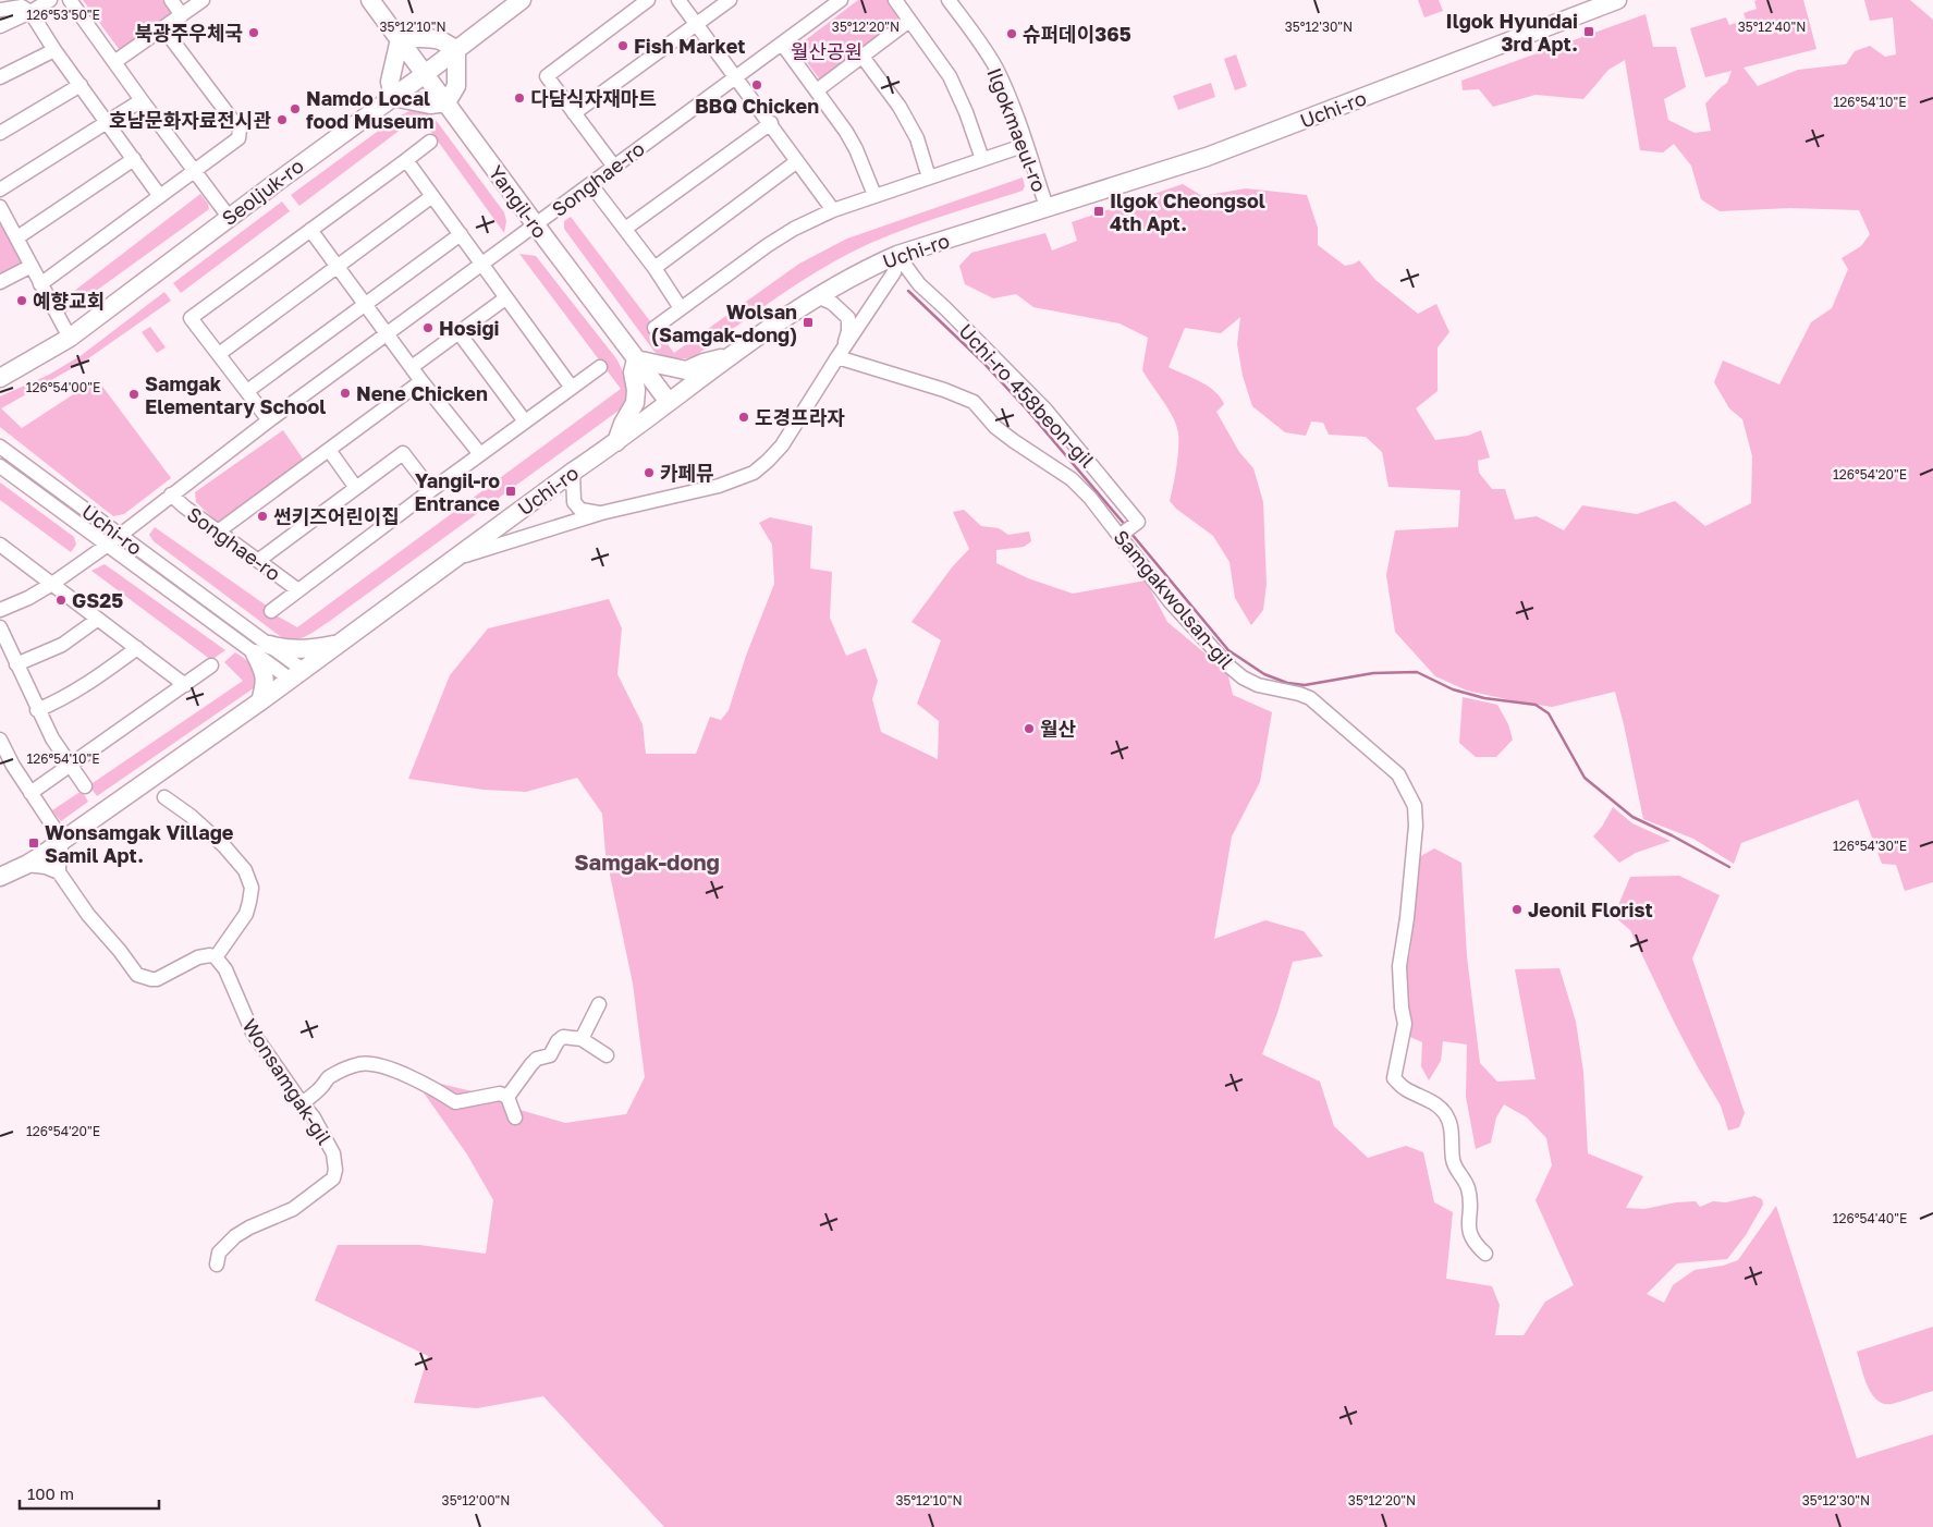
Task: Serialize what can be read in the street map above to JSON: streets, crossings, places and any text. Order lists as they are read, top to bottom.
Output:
{
  "streets": {
    "main road": ["Uchi-ro", "Seoljuk-ro", "Yangil-ro"],
    "street": [
      "Ilgokmaeul-ro",
      "Songhae-ro",
      "Uchi-ro 458beon-gil",
      "Samgakwolsan-gil",
      "Wonsamgak-gil"
    ]
  },
  "crossings": [
    ["Uchi-ro", "Ilgokmaeul-ro"],
    ["Uchi-ro", "Songhae-ro"],
    ["Uchi-ro", "Yangil-ro"],
    ["Uchi-ro", "Uchi-ro 458beon-gil"],
    ["Songhae-ro", "Yangil-ro"],
    ["Seoljuk-ro", "Yangil-ro"],
    ["Uchi-ro 458beon-gil", "Samgakwolsan-gil"]
  ],
  "districts": ["Samgak-dong"],
  "parks": ["월산공원"],
  "places": {
    "transit": [
      "Ilgok Hyundai 3rd Apt.",
      "Ilgok Cheongsol 4th Apt.",
      "Wolsan (Samgak-dong)",
      "Yangil-ro Entrance",
      "Wonsamgak Village Samil Apt."
    ],
    "other": [
      "북광주우체국",
      "슈퍼데이365",
      "Fish Market",
      "BBQ Chicken",
      "다담식자재마트",
      "Namdo Local food Museum",
      "호남문화자료전시관",
      "예향교회",
      "Hosigi",
      "Nene Chicken",
      "Samgak Elementary School",
      "도경프라자",
      "카페뮤",
      "썬키즈어린이집",
      "GS25",
      "월산",
      "Jeonil Florist"
    ]
  },
  "scale_bar": "100 m",
  "coordinates": [
    "126°53'50\"E",
    "35°12'10\"N",
    "35°12'20\"N",
    "35°12'30\"N",
    "35°12'40\"N",
    "126°54'10\"E",
    "126°54'00\"E",
    "126°54'20\"E",
    "126°54'30\"E",
    "126°54'40\"E",
    "35°12'00\"N"
  ]
}
